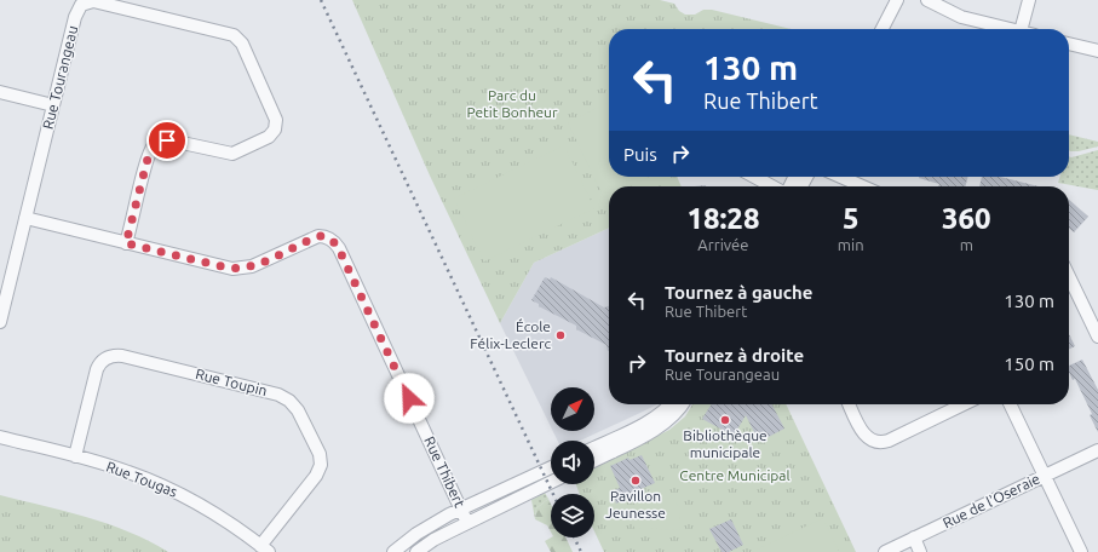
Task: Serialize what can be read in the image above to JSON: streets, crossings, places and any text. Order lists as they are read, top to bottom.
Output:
{
  "streets": {
    "street": [
      "Rue Tourangeau",
      "Rue Toupin",
      "Rue Thibert",
      "Rue Tougas",
      "Rue de l'Oseraie"
    ]
  },
  "crossings": [
    ["Rue Tourangeau", "Rue Thibert"],
    ["Rue Toupin", "Rue Tougas"]
  ],
  "parks": ["Parc du Petit Bonheur", "Centre Municipal"],
  "places": ["École Félix-Leclerc", "Bibliothèque municipale", "Pavillon Jeunesse"],
  "north": "top right",
  "page": {
    "turn": ["130 m", "Rue Thibert"],
    "then": "Puis",
    "eta": [
      "18:28",
      "Arrivée",
      "5",
      "min",
      "360",
      "m"
    ],
    "list": [
      {
        "name": "Tournez à gauche",
        "note": "Rue Thibert",
        "value": "130 m"
      },
      {
        "name": "Tournez à droite",
        "note": "Rue Tourangeau",
        "value": "150 m"
      }
    ]
  }
}
